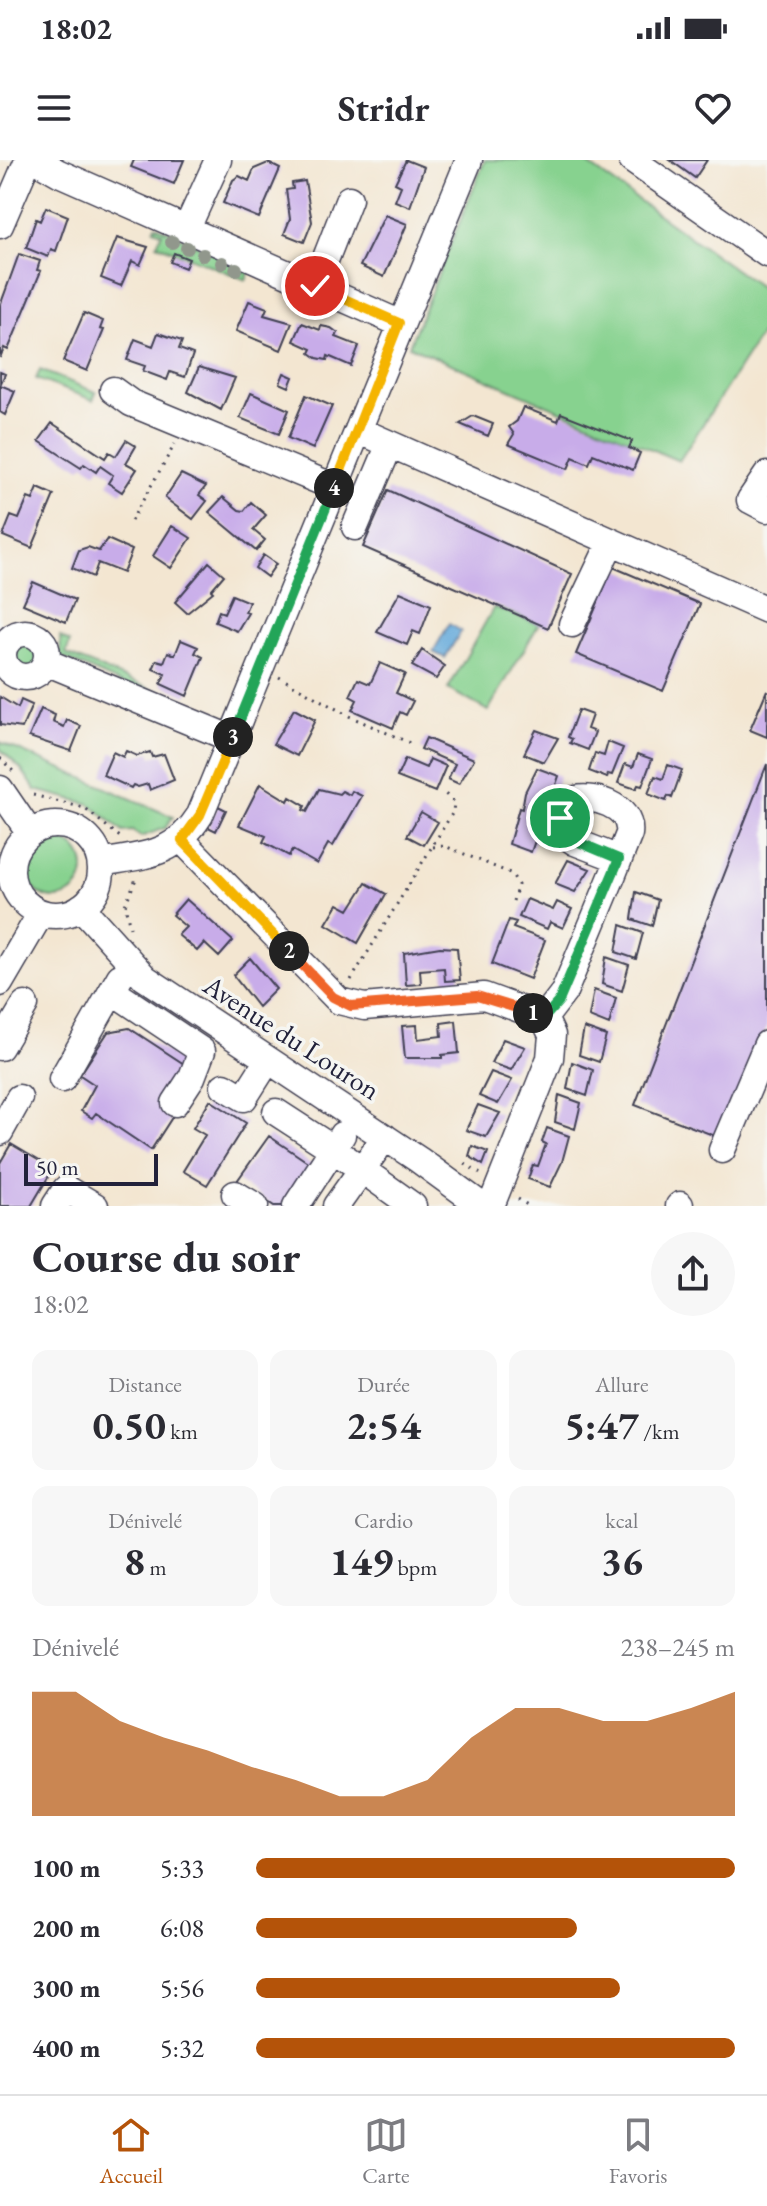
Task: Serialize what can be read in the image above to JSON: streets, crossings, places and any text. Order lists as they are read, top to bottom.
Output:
{
  "streets": {
    "street": ["Avenue du Louron"]
  },
  "scale_bar": "50 m",
  "page": {
    "status": "18:02",
    "header": "Stridr",
    "pins": [
      "4",
      "3",
      "2",
      "1"
    ],
    "scale": "50 m",
    "heading": ["Course du soir", "18:02"],
    "stats": [
      ["Distance", "0.50 km"],
      ["Durée", "2:54"],
      ["Allure", "5:47 /km"],
      ["Dénivelé", "8 m"],
      ["Cardio", "149 bpm"],
      ["kcal", "36"]
    ],
    "chart": ["Dénivelé", "238–245 m"],
    "list": [
      {
        "name": "100 m",
        "note": "5:33"
      },
      {
        "name": "200 m",
        "note": "6:08"
      },
      {
        "name": "300 m",
        "note": "5:56"
      },
      {
        "name": "400 m",
        "note": "5:32"
      }
    ],
    "tabs": ["Accueil", "Carte", "Favoris"]
  }
}
